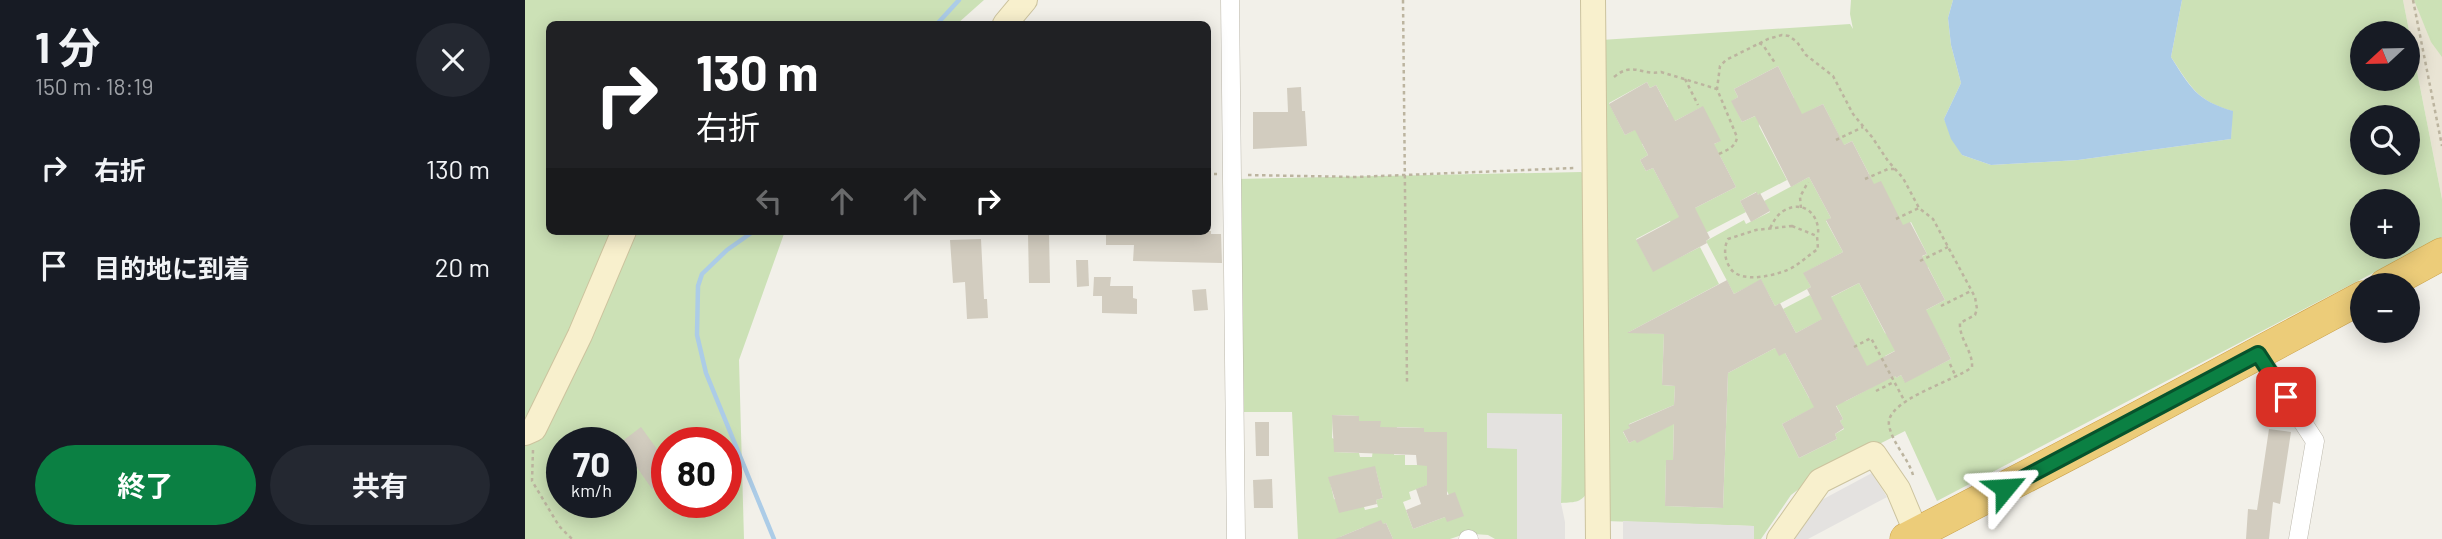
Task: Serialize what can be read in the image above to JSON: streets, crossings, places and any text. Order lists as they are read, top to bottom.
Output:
{
  "north": "left",
  "page": {
    "heading": ["1 分", "150 m · 18:19"],
    "map_buttons": ["+", "−"],
    "turn": ["130 m", "右折"],
    "list": [
      {
        "name": "右折",
        "value": "130 m"
      },
      {
        "name": "目的地に到着",
        "value": "20 m"
      }
    ],
    "speed": "70 km/h",
    "limit": "80",
    "buttons": ["終了", "共有"]
  }
}
